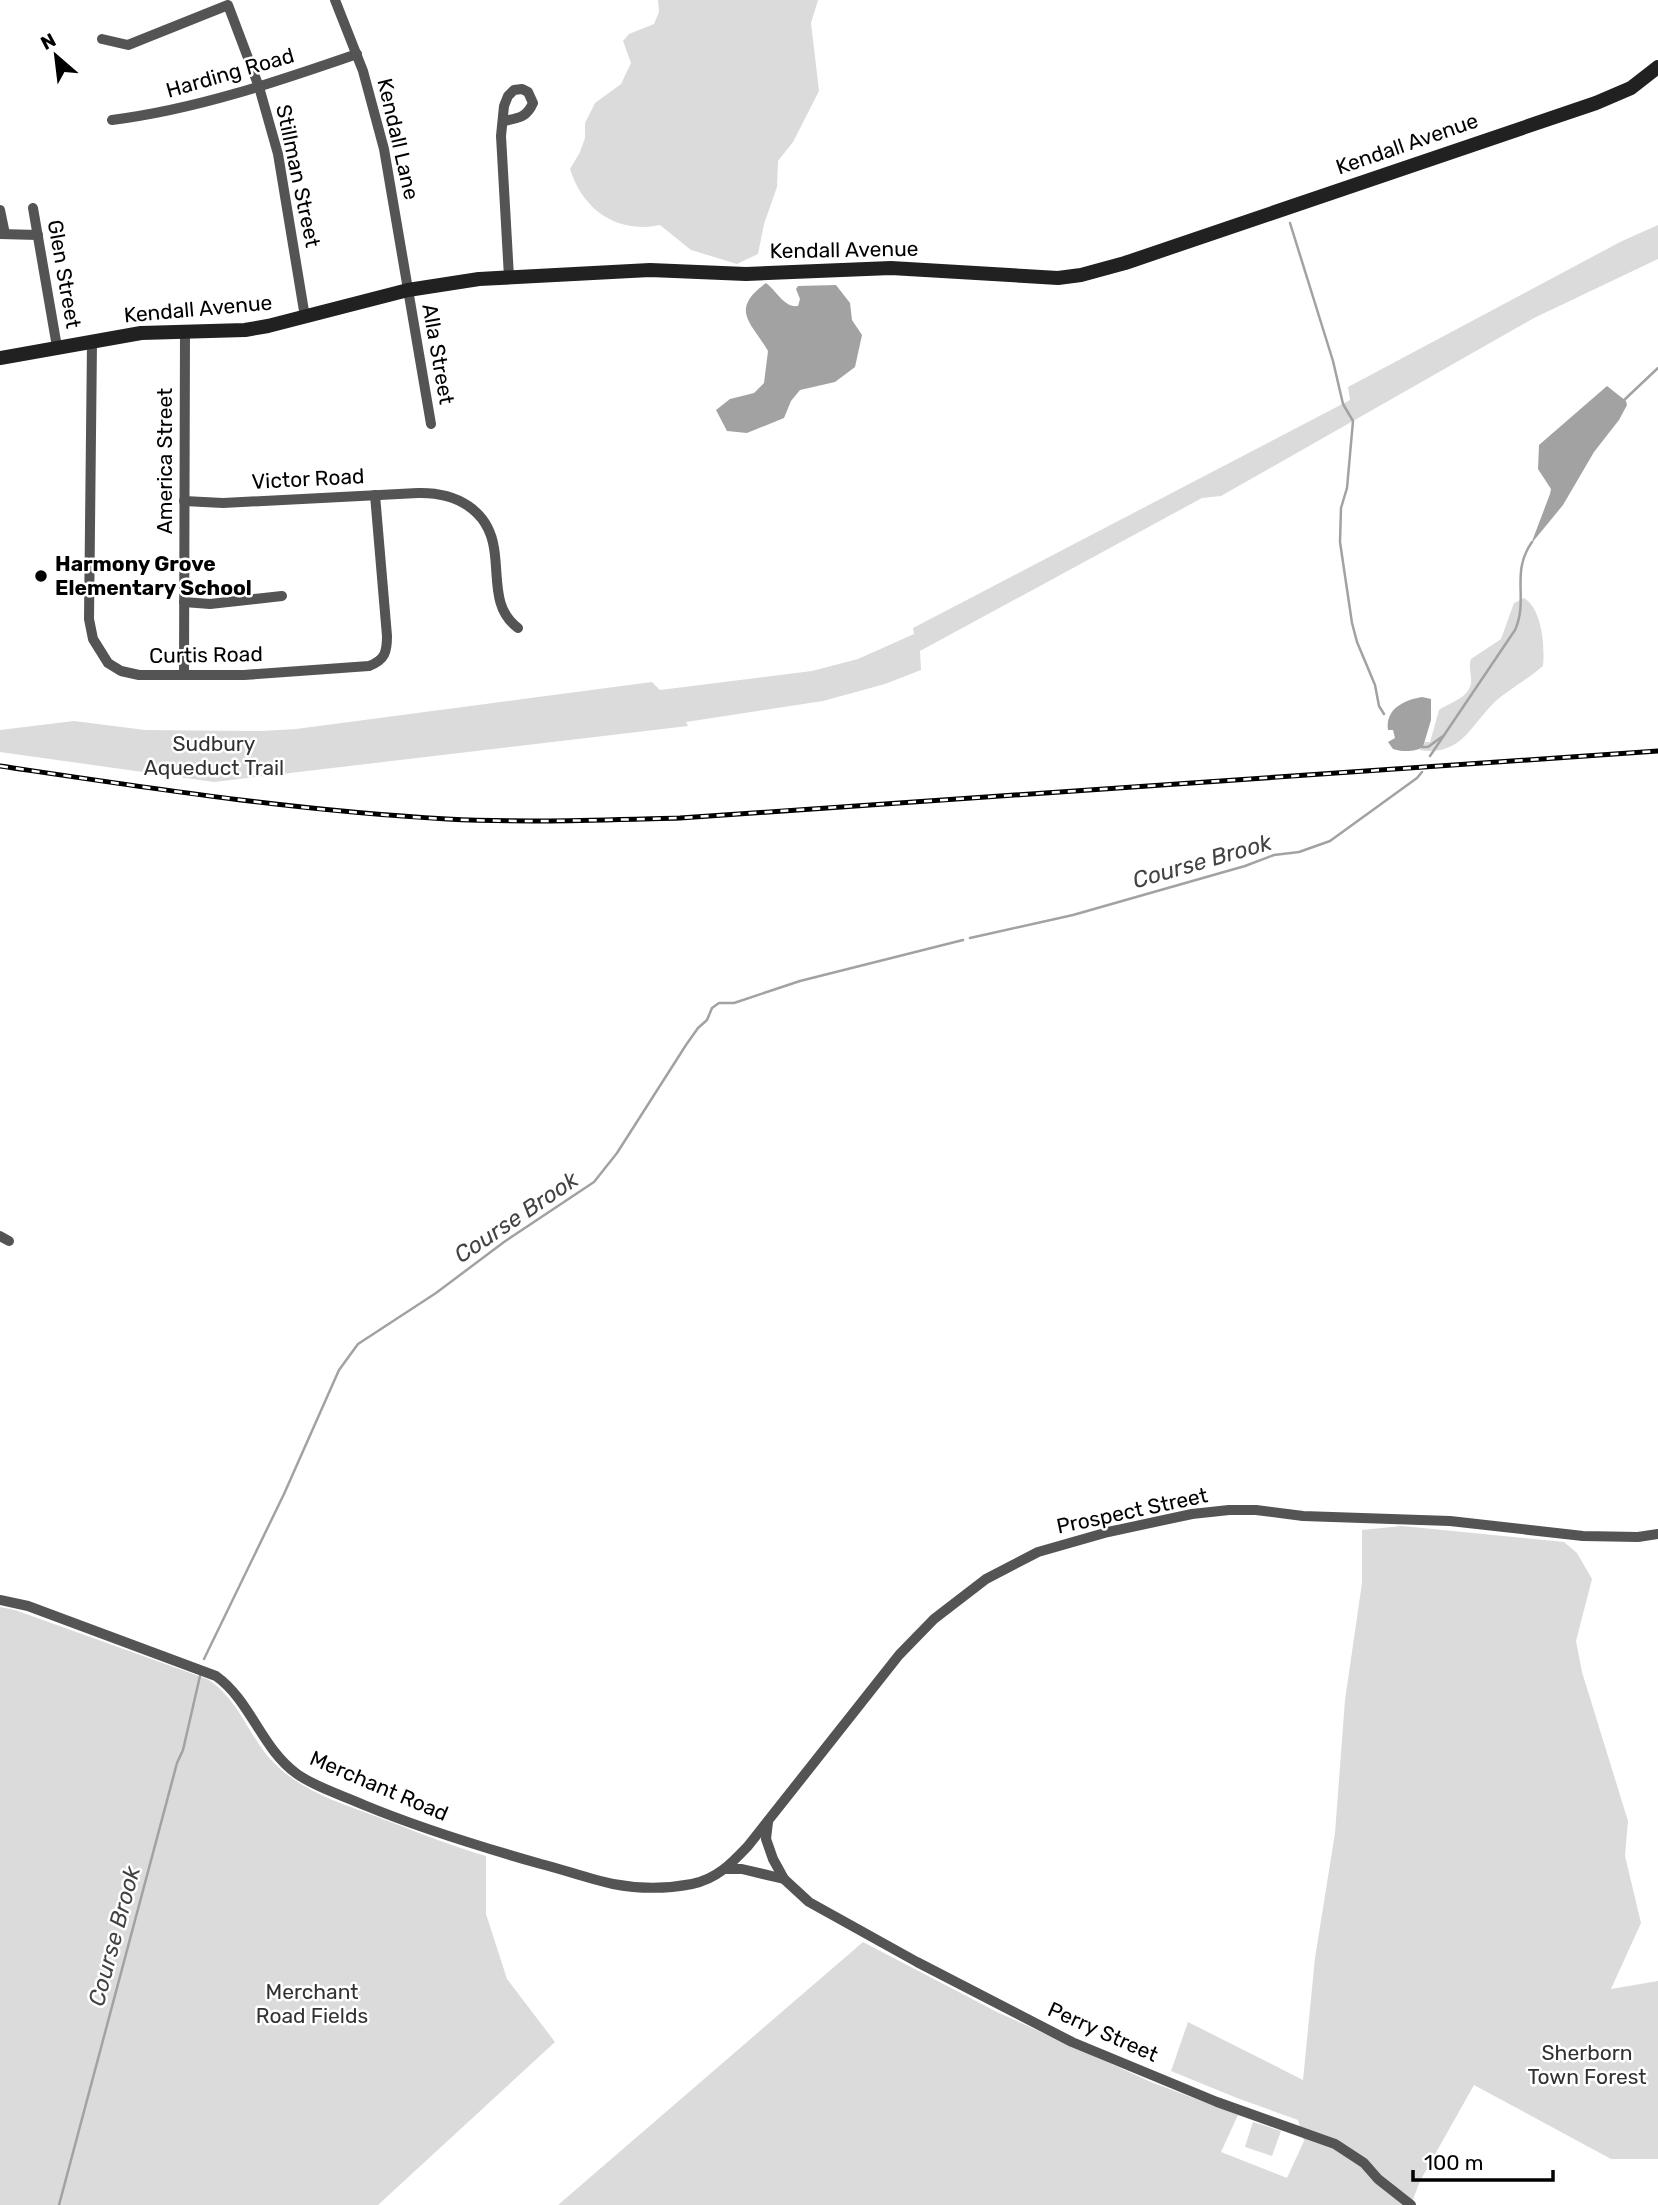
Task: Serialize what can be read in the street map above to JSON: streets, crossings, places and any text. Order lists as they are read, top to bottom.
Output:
{
  "streets": {
    "main road": ["Kendall Avenue"],
    "street": [
      "Harding Road",
      "Kendall Lane",
      "Stillman Street",
      "Glen Street",
      "Alla Street",
      "America Street",
      "Victor Road",
      "Curtis Road",
      "Prospect Street",
      "Merchant Road",
      "Perry Street"
    ]
  },
  "crossings": [
    ["Harding Road", "Kendall Lane"],
    ["Harding Road", "Stillman Street"],
    ["Kendall Lane", "Kendall Avenue"],
    ["Kendall Lane", "Alla Street"],
    ["Kendall Avenue", "Stillman Street"],
    ["Kendall Avenue", "Glen Street"],
    ["Kendall Avenue", "Alla Street"],
    ["Kendall Avenue", "America Street"],
    ["Kendall Avenue", "Curtis Road"],
    ["America Street", "Victor Road"],
    ["America Street", "Curtis Road"],
    ["Victor Road", "Curtis Road"],
    ["Prospect Street", "Merchant Road"],
    ["Prospect Street", "Perry Street"],
    ["Merchant Road", "Perry Street"]
  ],
  "water": ["Course Brook"],
  "parks": ["Sudbury Aqueduct Trail", "Merchant Road Fields", "Sherborn Town Forest"],
  "places": ["Harmony Grove Elementary School"],
  "scale_bar": "100 m",
  "north": "top left"
}
